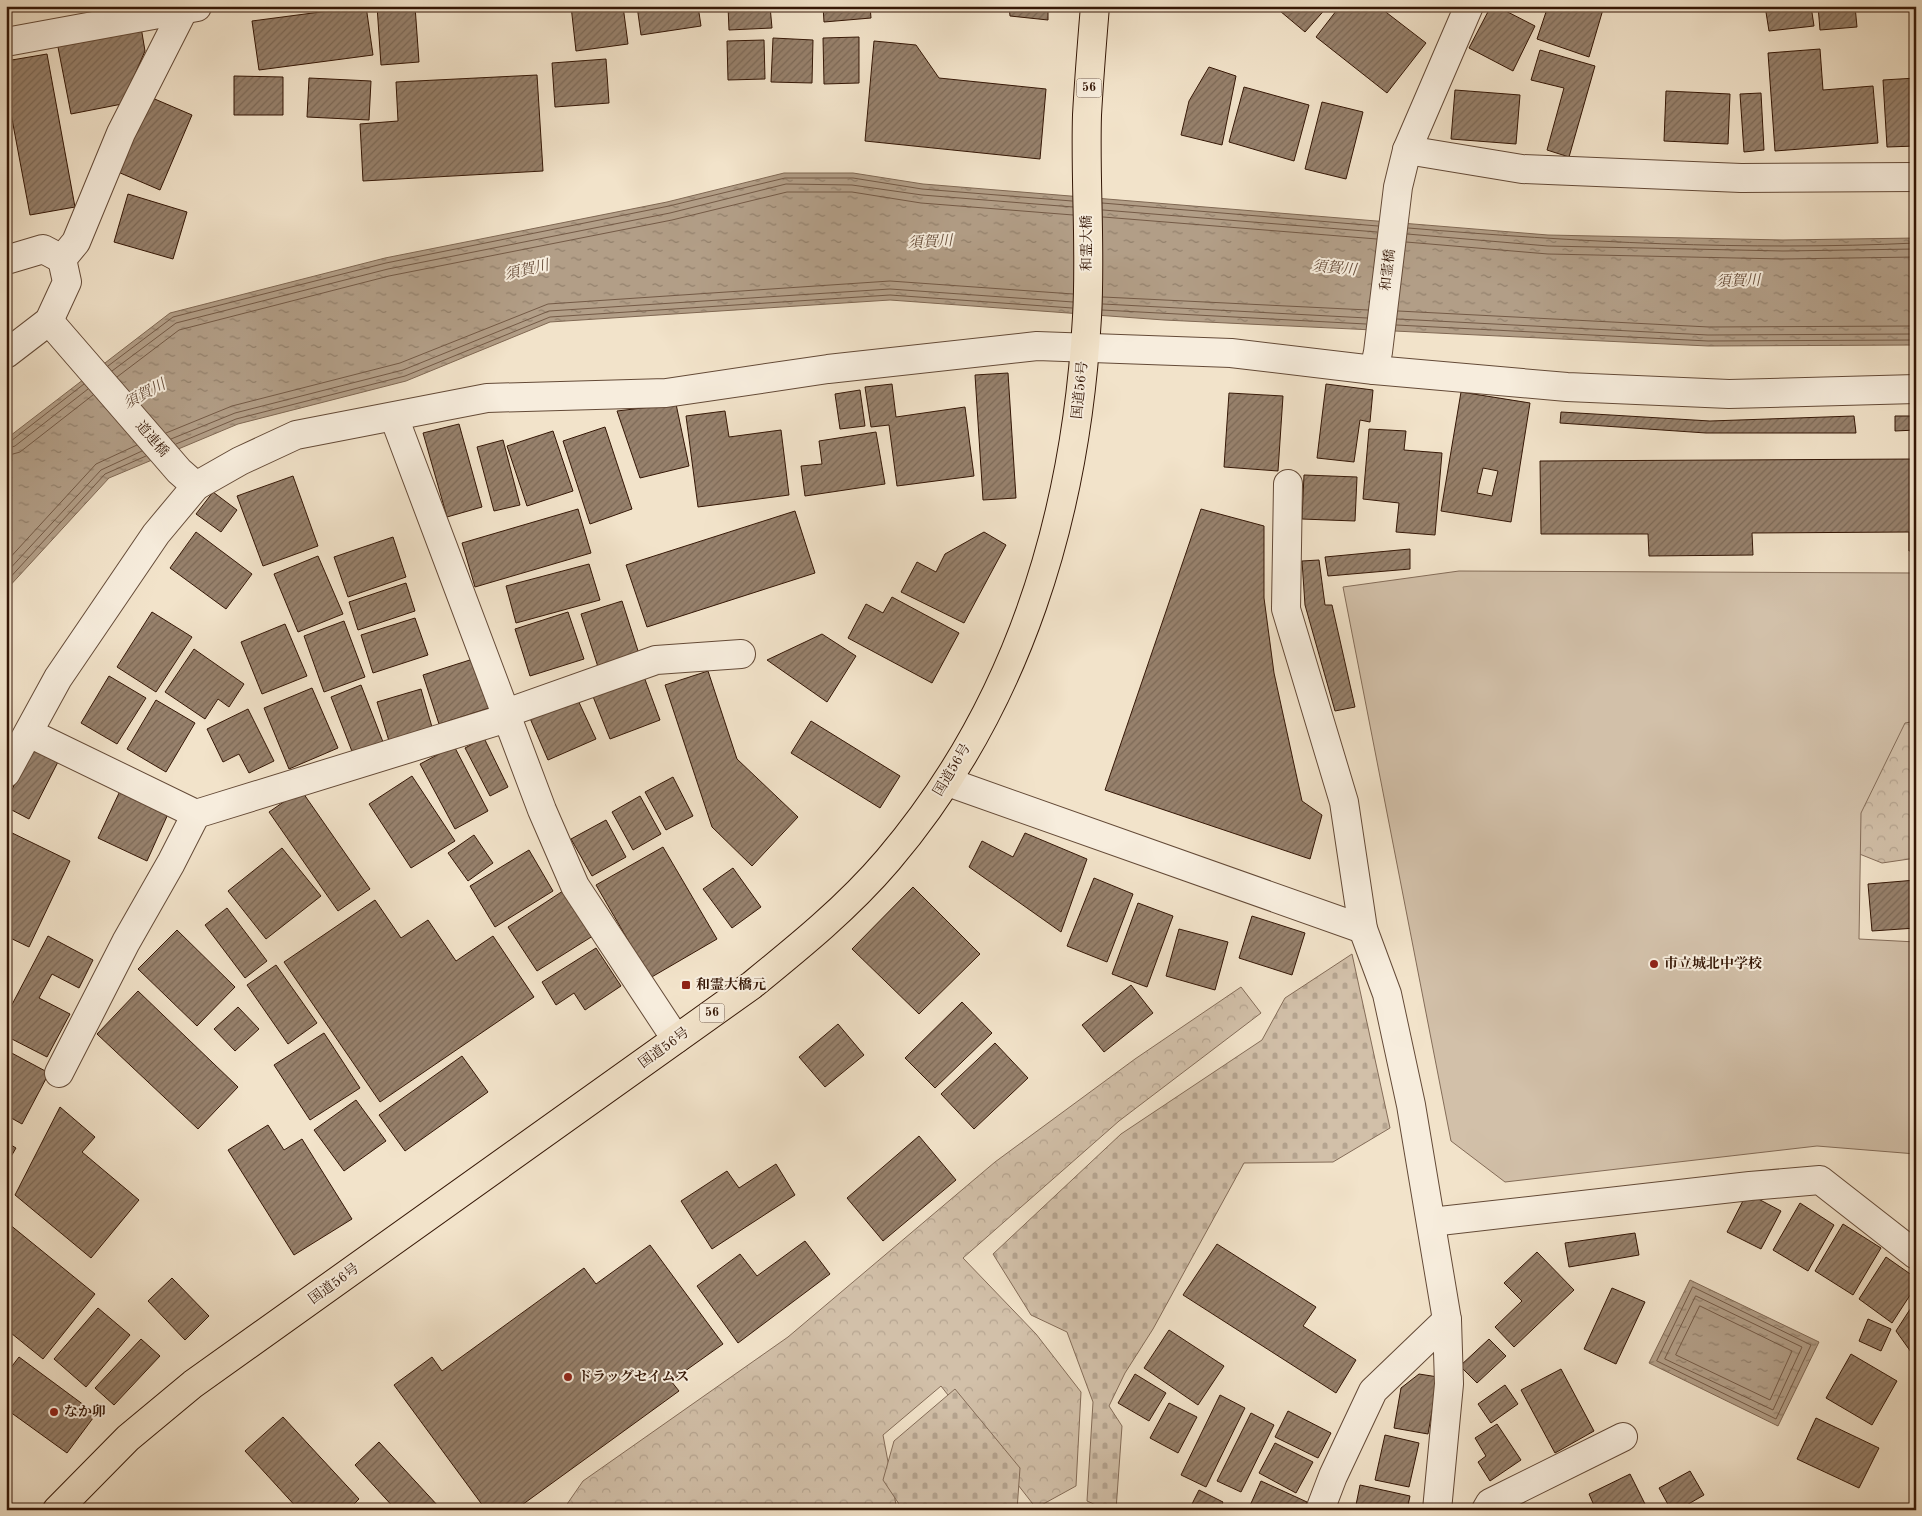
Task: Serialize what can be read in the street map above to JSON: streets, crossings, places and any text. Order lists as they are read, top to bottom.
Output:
{
  "streets": {
    "highway": ["56", "和霊大橋", "国道56号"],
    "street": ["和霊橋", "道連橋"]
  },
  "crossings": [
    ["和霊大橋", "国道56号"]
  ],
  "water": ["須賀川"],
  "places": {
    "other": ["市立城北中学校", "ドラッグセイムス", "なか卯"],
    "transit": ["和霊大橋元"]
  }
}
